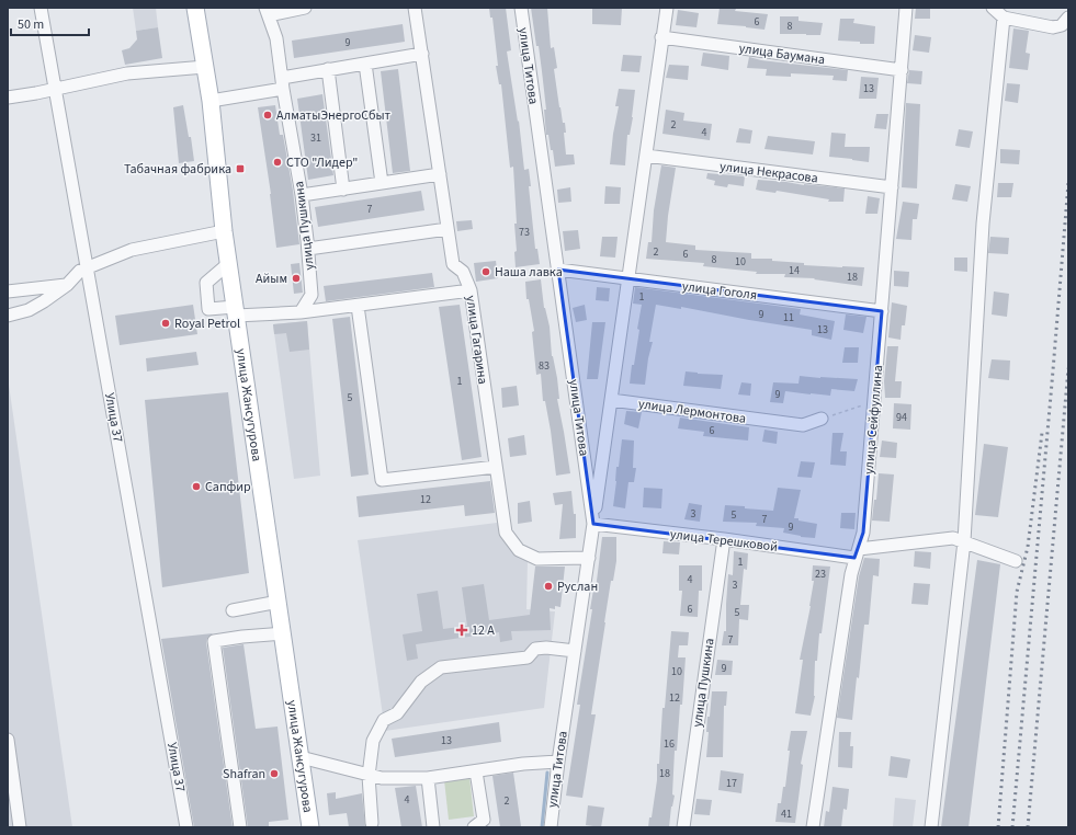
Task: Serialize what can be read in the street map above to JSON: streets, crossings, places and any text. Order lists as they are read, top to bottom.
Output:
{
  "streets": {
    "main road": ["улица Жансугурова"],
    "street": [
      "улица Баумана",
      "улица Титова",
      "улица Некрасова",
      "улица Пушкина",
      "улица Гоголя",
      "улица Гагарина",
      "улица Лермонтова",
      "Улица 37",
      "улица Сейфуллина",
      "улица Терешковой"
    ]
  },
  "crossings": [
    ["улица Баумана", "улица Сейфуллина"],
    ["улица Титова", "улица Гоголя"],
    ["улица Титова", "улица Гагарина"],
    ["улица Титова", "улица Терешковой"],
    ["улица Некрасова", "улица Сейфуллина"],
    ["улица Пушкина", "улица Терешковой"],
    ["улица Гоголя", "улица Сейфуллина"],
    ["улица Сейфуллина", "улица Терешковой"]
  ],
  "places": {
    "other": [
      "АлматыЭнергоСбыт",
      "СТО \"Лидер\"",
      "Наша лавка",
      "Айым",
      "Royal Petrol",
      "Сапфир",
      "Руслан",
      "Shafran"
    ],
    "transit": ["Табачная фабрика"],
    "health": ["12 А"]
  },
  "house_numbers": [
    "6",
    "8",
    "9",
    "13",
    "2",
    "4",
    "31",
    "7",
    "73",
    "2",
    "6",
    "8",
    "10",
    "14",
    "18",
    "1",
    "9",
    "11",
    "13",
    "83",
    "1",
    "9",
    "5",
    "94",
    "6",
    "12",
    "3",
    "5",
    "7",
    "9",
    "1",
    "23",
    "4",
    "3",
    "6",
    "5",
    "7",
    "9",
    "10",
    "12",
    "13",
    "16",
    "18",
    "17",
    "4",
    "2",
    "41"
  ],
  "scale_bar": "50 m"
}
